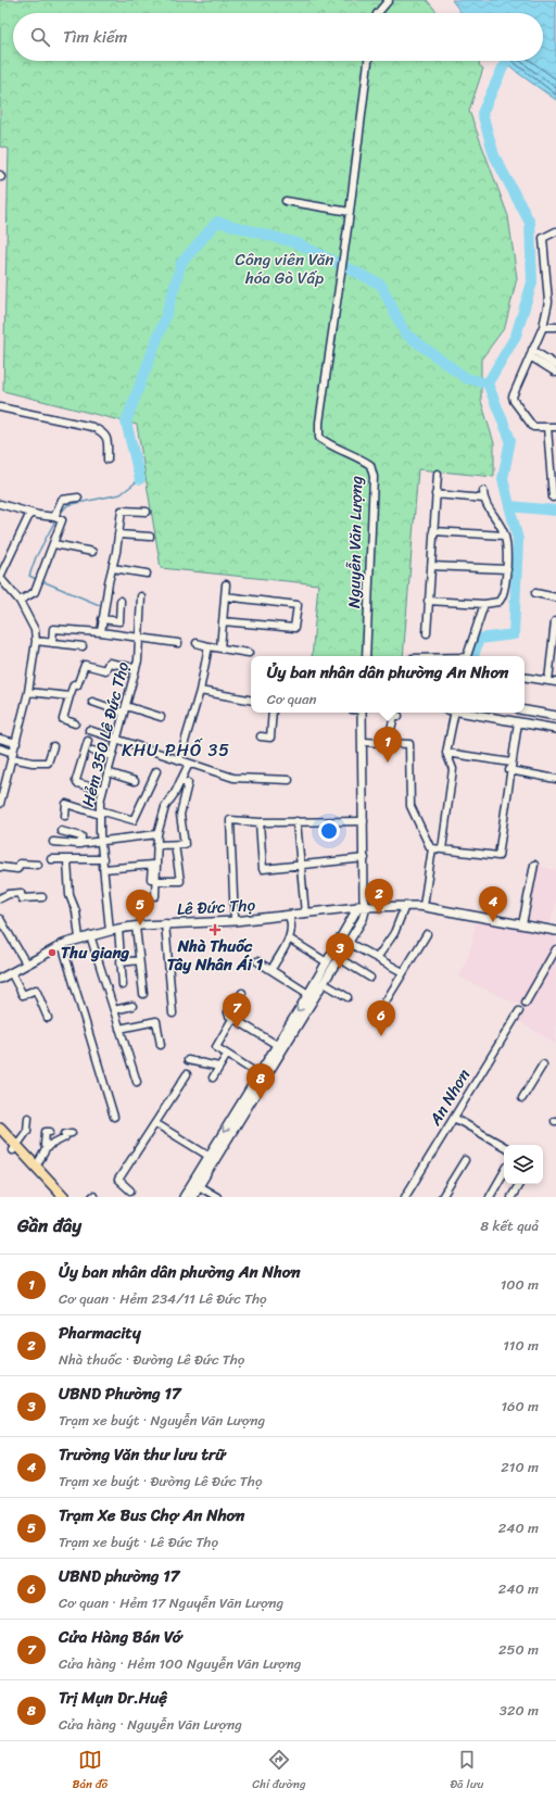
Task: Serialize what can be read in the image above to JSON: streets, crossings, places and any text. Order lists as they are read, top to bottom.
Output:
{
  "streets": {
    "street": [
      "Nguyễn Văn Lượng",
      "Hẻm 350 Lê Đức Thọ",
      "Lê Đức Thọ",
      "An Nhơn"
    ]
  },
  "crossings": [
    ["Hẻm 350 Lê Đức Thọ", "Lê Đức Thọ"]
  ],
  "districts": ["KHU PHỐ 35"],
  "parks": ["Công viên Văn hóa Gò Vấp"],
  "places": {
    "health": ["Nhà Thuốc Tây Nhân Ái 1"],
    "other": ["Thu giang"]
  },
  "page": {
    "search": "Tìm kiếm",
    "popup": ["Ủy ban nhân dân phường An Nhơn", "Cơ quan"],
    "pins": [
      "1",
      "2",
      "4",
      "5",
      "3",
      "7",
      "6",
      "8"
    ],
    "heading": ["Gần đây", "8 kết quả"],
    "list": [
      {
        "mark": "1",
        "name": "Ủy ban nhân dân phường An Nhơn",
        "note": "Cơ quan · Hẻm 234/11 Lê Đức Thọ",
        "value": "100 m"
      },
      {
        "mark": "2",
        "name": "Pharmacity",
        "note": "Nhà thuốc · Đường Lê Đức Thọ",
        "value": "110 m"
      },
      {
        "mark": "3",
        "name": "UBND Phường 17",
        "note": "Trạm xe buýt · Nguyễn Văn Lượng",
        "value": "160 m"
      },
      {
        "mark": "4",
        "name": "Trường Văn thư lưu trữ",
        "note": "Trạm xe buýt · Đường Lê Đức Thọ",
        "value": "210 m"
      },
      {
        "mark": "5",
        "name": "Trạm Xe Bus Chợ An Nhơn",
        "note": "Trạm xe buýt · Lê Đức Thọ",
        "value": "240 m"
      },
      {
        "mark": "6",
        "name": "UBND phường 17",
        "note": "Cơ quan · Hẻm 17 Nguyễn Văn Lượng",
        "value": "240 m"
      },
      {
        "mark": "7",
        "name": "Cửa Hàng Bán Vớ",
        "note": "Cửa hàng · Hẻm 100 Nguyễn Văn Lượng",
        "value": "250 m"
      },
      {
        "mark": "8",
        "name": "Trị Mụn Dr.Huệ",
        "note": "Cửa hàng · Nguyễn Văn Lượng",
        "value": "320 m"
      }
    ],
    "nav": ["Bản đồ", "Chỉ đường", "Đã lưu"]
  }
}
